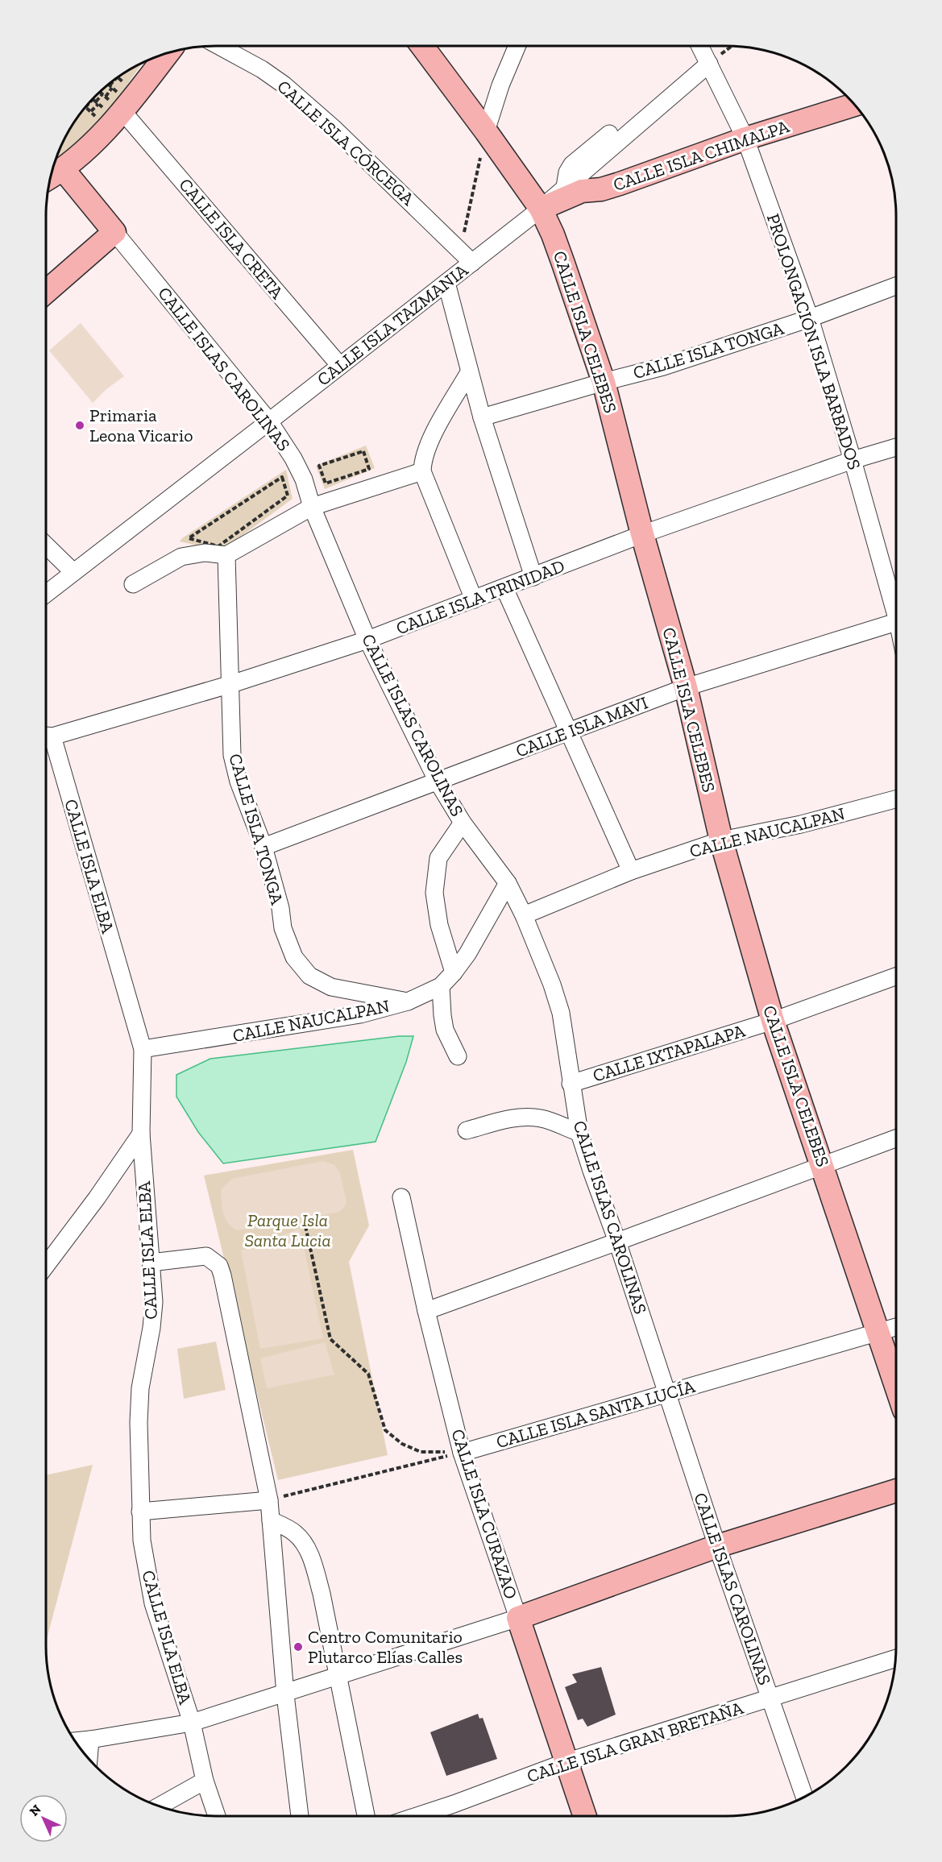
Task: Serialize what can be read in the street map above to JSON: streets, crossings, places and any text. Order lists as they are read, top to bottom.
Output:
{
  "streets": {
    "street": [
      "CALLE ISLA CÓRCEGA",
      "CALLE ISLA CHIMALPA",
      "CALLE ISLA CRETA",
      "CALLE ISLA TAZMANIA",
      "CALLE ISLA CELEBES",
      "PROLONGACIÓN ISLA BARBADOS",
      "CALLE ISLA TONGA",
      "CALLE ISLAS CAROLINAS",
      "CALLE ISLA TRINIDAD",
      "CALLE ISLA MAVI",
      "CALLE NAUCALPAN",
      "CALLE ISLA ELBA",
      "CALLE IXTAPALAPA",
      "CALLE ISLA SANTA LUCÍA",
      "CALLE ISLA CURAZAO",
      "CALLE ISLA GRAN BRETAÑA"
    ]
  },
  "crossings": [
    ["CALLE ISLA CÓRCEGA", "CALLE ISLA TAZMANIA"],
    ["CALLE ISLA CHIMALPA", "CALLE ISLA TAZMANIA"],
    ["CALLE ISLA CHIMALPA", "CALLE ISLA CELEBES"],
    ["CALLE ISLA CHIMALPA", "PROLONGACIÓN ISLA BARBADOS"],
    ["CALLE ISLA CRETA", "CALLE ISLA TAZMANIA"],
    ["CALLE ISLA TAZMANIA", "CALLE ISLA CELEBES"],
    ["CALLE ISLA TAZMANIA", "PROLONGACIÓN ISLA BARBADOS"],
    ["CALLE ISLA TAZMANIA", "CALLE ISLAS CAROLINAS"],
    ["CALLE ISLA CELEBES", "CALLE ISLA TONGA"],
    ["CALLE ISLA CELEBES", "CALLE ISLA TRINIDAD"],
    ["CALLE ISLA CELEBES", "CALLE ISLA MAVI"],
    ["CALLE ISLA CELEBES", "CALLE NAUCALPAN"],
    ["CALLE ISLA CELEBES", "CALLE IXTAPALAPA"],
    ["CALLE ISLA CELEBES", "CALLE ISLA SANTA LUCÍA"],
    ["PROLONGACIÓN ISLA BARBADOS", "CALLE ISLA TONGA"],
    ["PROLONGACIÓN ISLA BARBADOS", "CALLE ISLA TRINIDAD"],
    ["CALLE ISLA TONGA", "CALLE ISLA TRINIDAD"],
    ["CALLE ISLA TONGA", "CALLE ISLA MAVI"],
    ["CALLE ISLA TONGA", "CALLE NAUCALPAN"],
    ["CALLE ISLAS CAROLINAS", "CALLE ISLA TRINIDAD"],
    ["CALLE ISLAS CAROLINAS", "CALLE ISLA MAVI"],
    ["CALLE ISLAS CAROLINAS", "CALLE NAUCALPAN"],
    ["CALLE ISLAS CAROLINAS", "CALLE IXTAPALAPA"],
    ["CALLE ISLAS CAROLINAS", "CALLE ISLA SANTA LUCÍA"],
    ["CALLE ISLAS CAROLINAS", "CALLE ISLA GRAN BRETAÑA"],
    ["CALLE NAUCALPAN", "CALLE ISLA ELBA"],
    ["CALLE ISLA SANTA LUCÍA", "CALLE ISLA CURAZAO"],
    ["CALLE ISLA CURAZAO", "CALLE ISLA GRAN BRETAÑA"]
  ],
  "parks": ["Parque Isla Santa Lucia"],
  "places": ["Primaria Leona Vicario", "Centro Comunitario Plutarco Elías Calles"],
  "north": "top left"
}
